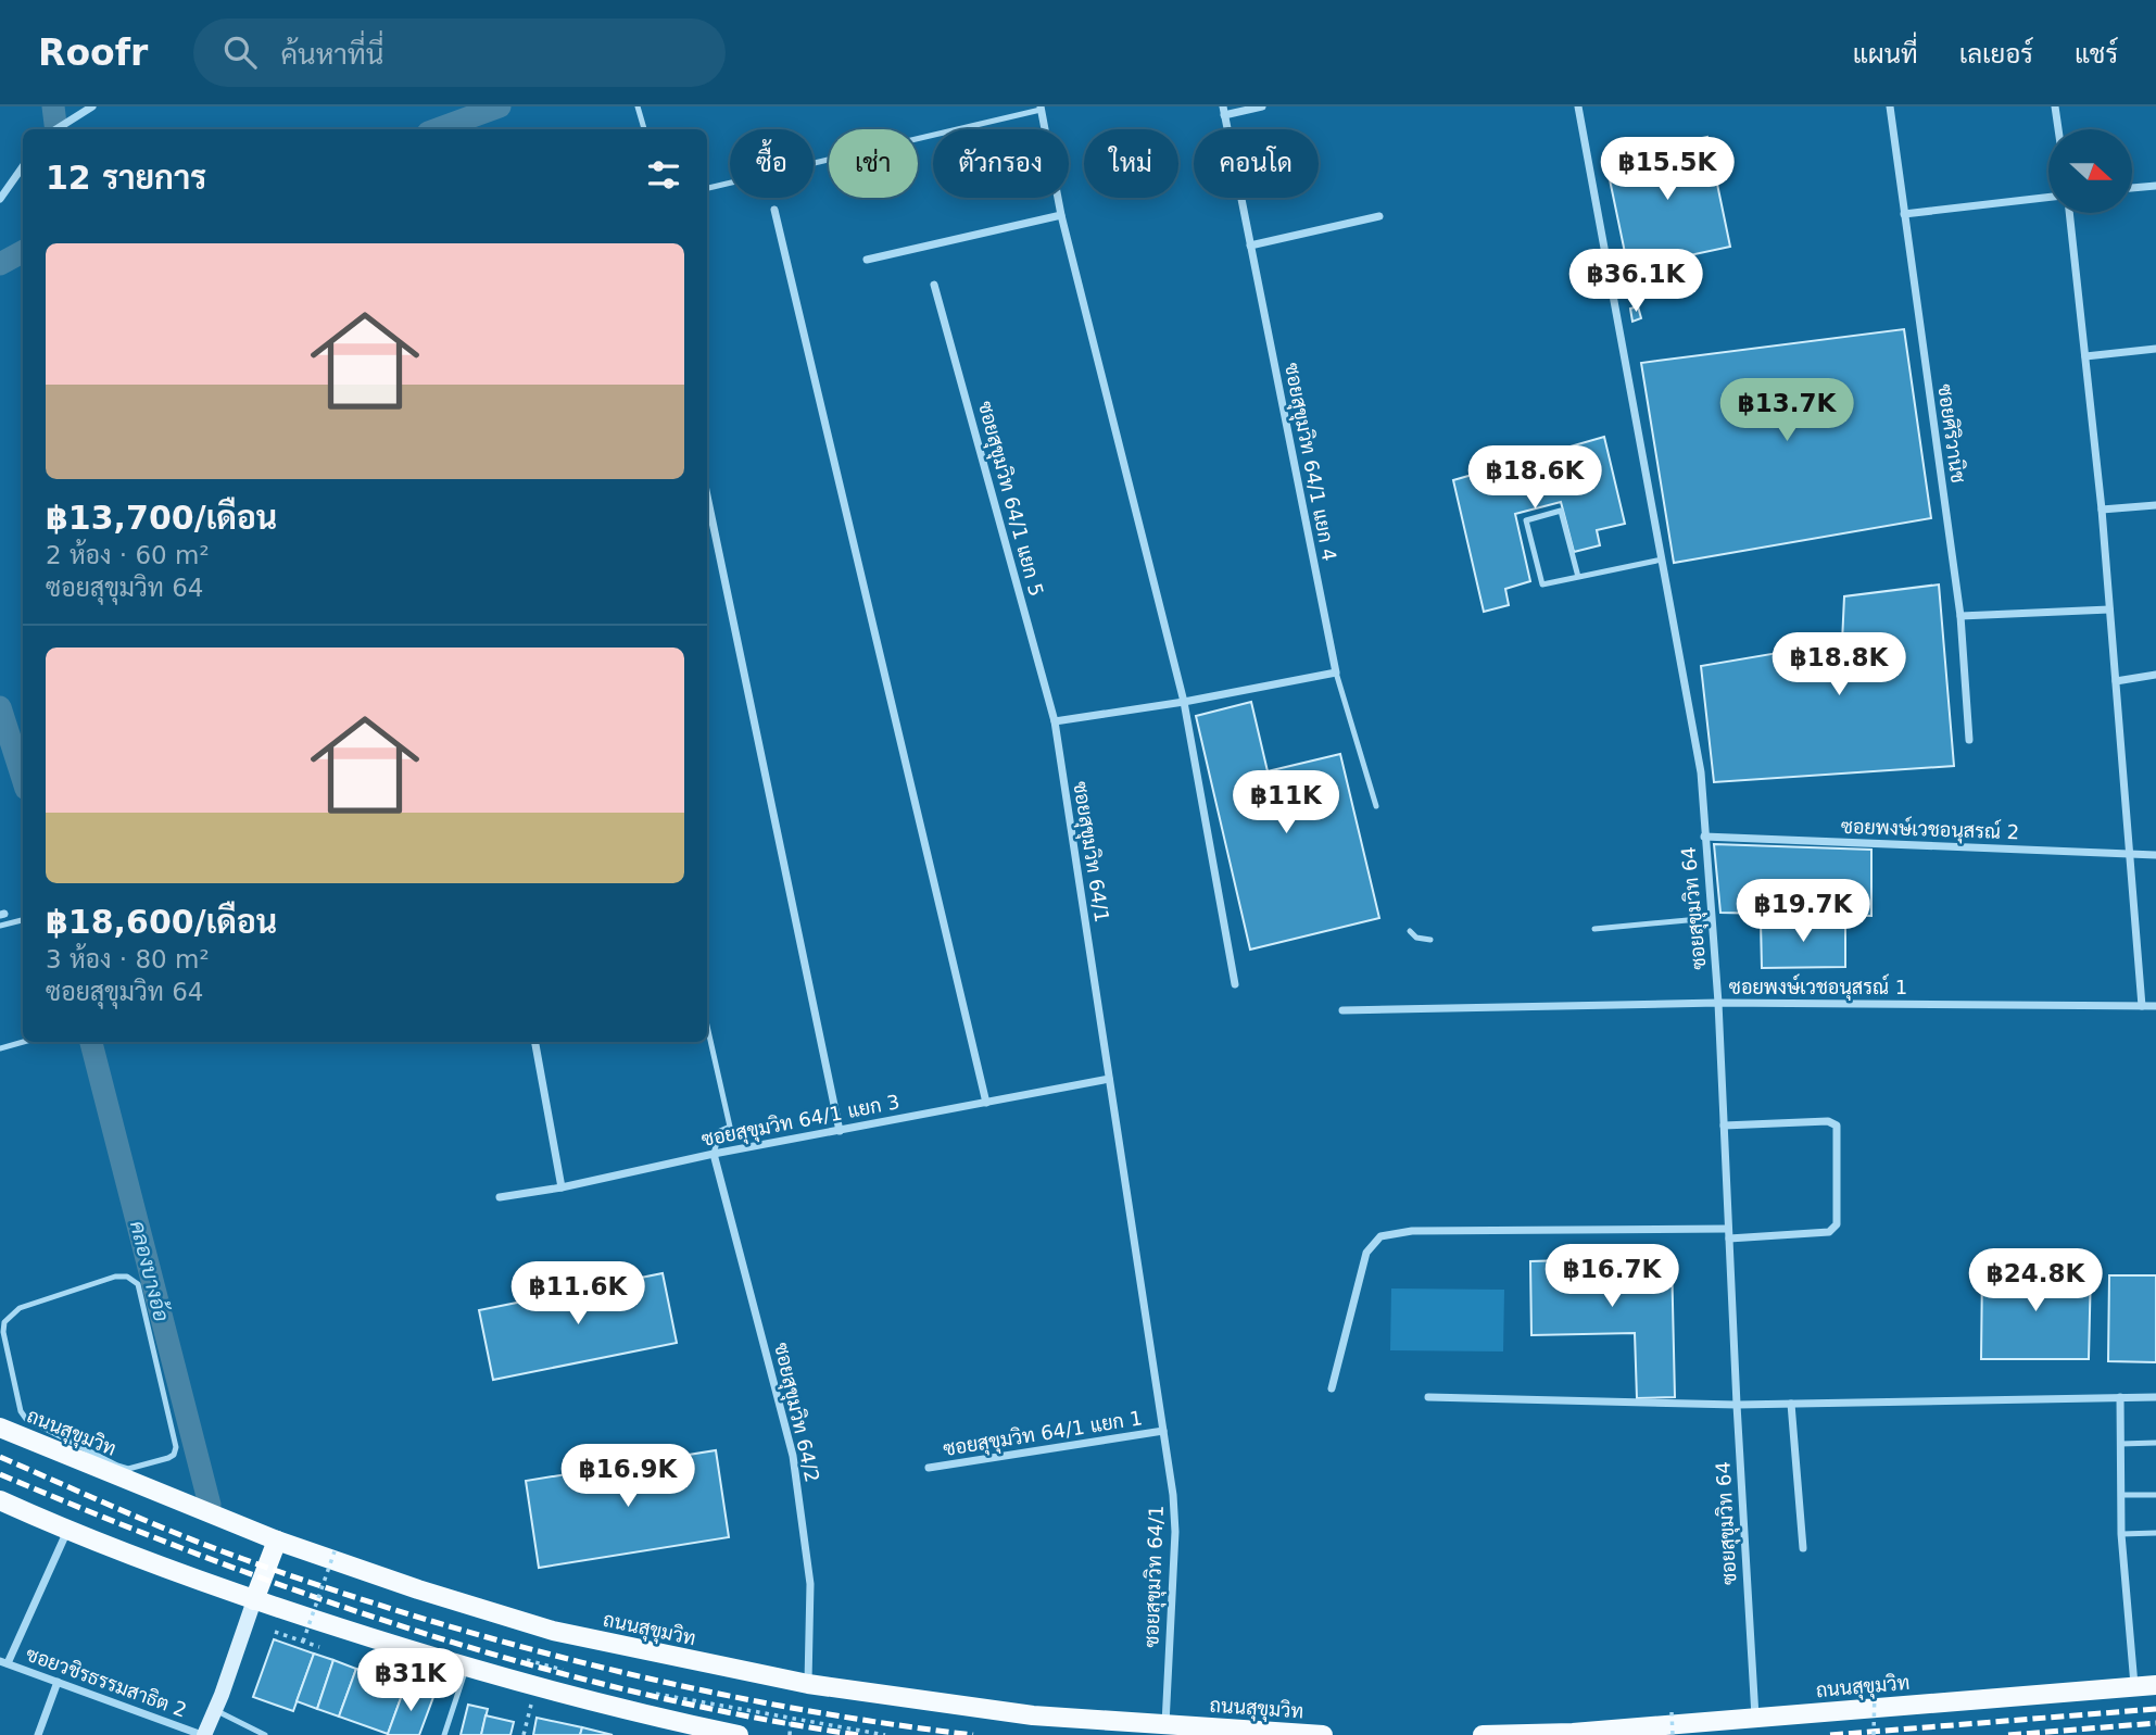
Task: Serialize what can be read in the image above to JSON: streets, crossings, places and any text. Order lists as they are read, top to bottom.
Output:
{
  "streets": {
    "main road": ["ถนนสุขุมวิท"],
    "street": [
      "ซอยศิริวานิช",
      "ซอยสุขุมวิท 64/1 แยก 4",
      "ซอยสุขุมวิท 64/1 แยก 5",
      "ซอยพงษ์เวชอนุสรณ์ 2",
      "ซอยสุขุมวิท 64/1",
      "ซอยสุขุมวิท 64",
      "ซอยพงษ์เวชอนุสรณ์ 1",
      "ซอยสุขุมวิท 64/1 แยก 3",
      "ซอยสุขุมวิท 64/2",
      "ซอยสุขุมวิท 64/1 แยก 1",
      "ซอยวชิรธรรมสาธิต 2"
    ]
  },
  "crossings": [
    ["ซอยสุขุมวิท 64/1 แยก 5", "ซอยสุขุมวิท 64/1"],
    ["ซอยพงษ์เวชอนุสรณ์ 2", "ซอยสุขุมวิท 64"],
    ["ซอยสุขุมวิท 64/1", "ซอยสุขุมวิท 64/1 แยก 3"],
    ["ซอยสุขุมวิท 64/1", "ถนนสุขุมวิท"],
    ["ซอยสุขุมวิท 64/1", "ซอยสุขุมวิท 64/1 แยก 1"],
    ["ซอยสุขุมวิท 64", "ซอยพงษ์เวชอนุสรณ์ 1"],
    ["ซอยสุขุมวิท 64", "ถนนสุขุมวิท"],
    ["ซอยสุขุมวิท 64/1 แยก 3", "ซอยสุขุมวิท 64/2"],
    ["ซอยสุขุมวิท 64/2", "ถนนสุขุมวิท"]
  ],
  "water": ["คลองบางอ้อ"],
  "north": "right",
  "page": {
    "header": "Roofr",
    "search": "ค้นหาที่นี่",
    "nav": ["แผนที่", "เลเยอร์", "แชร์"],
    "chip": [
      "ซื้อ",
      "เช่า",
      "ตัวกรอง",
      "ใหม่",
      "คอนโด"
    ],
    "heading": "12 รายการ",
    "price": [
      "฿15.5K",
      "฿36.1K",
      "฿13.7K",
      "฿18.6K",
      "฿18.8K",
      "฿11K",
      "฿19.7K",
      "฿16.7K",
      "฿24.8K",
      "฿11.6K",
      "฿16.9K",
      "฿31K"
    ],
    "list": [
      {
        "name": "฿13,700/เดือน",
        "note": "2 ห้อง · 60 m² · ซอยสุขุมวิท 64"
      },
      {
        "name": "฿18,600/เดือน",
        "note": "3 ห้อง · 80 m² · ซอยสุขุมวิท 64"
      }
    ]
  }
}
